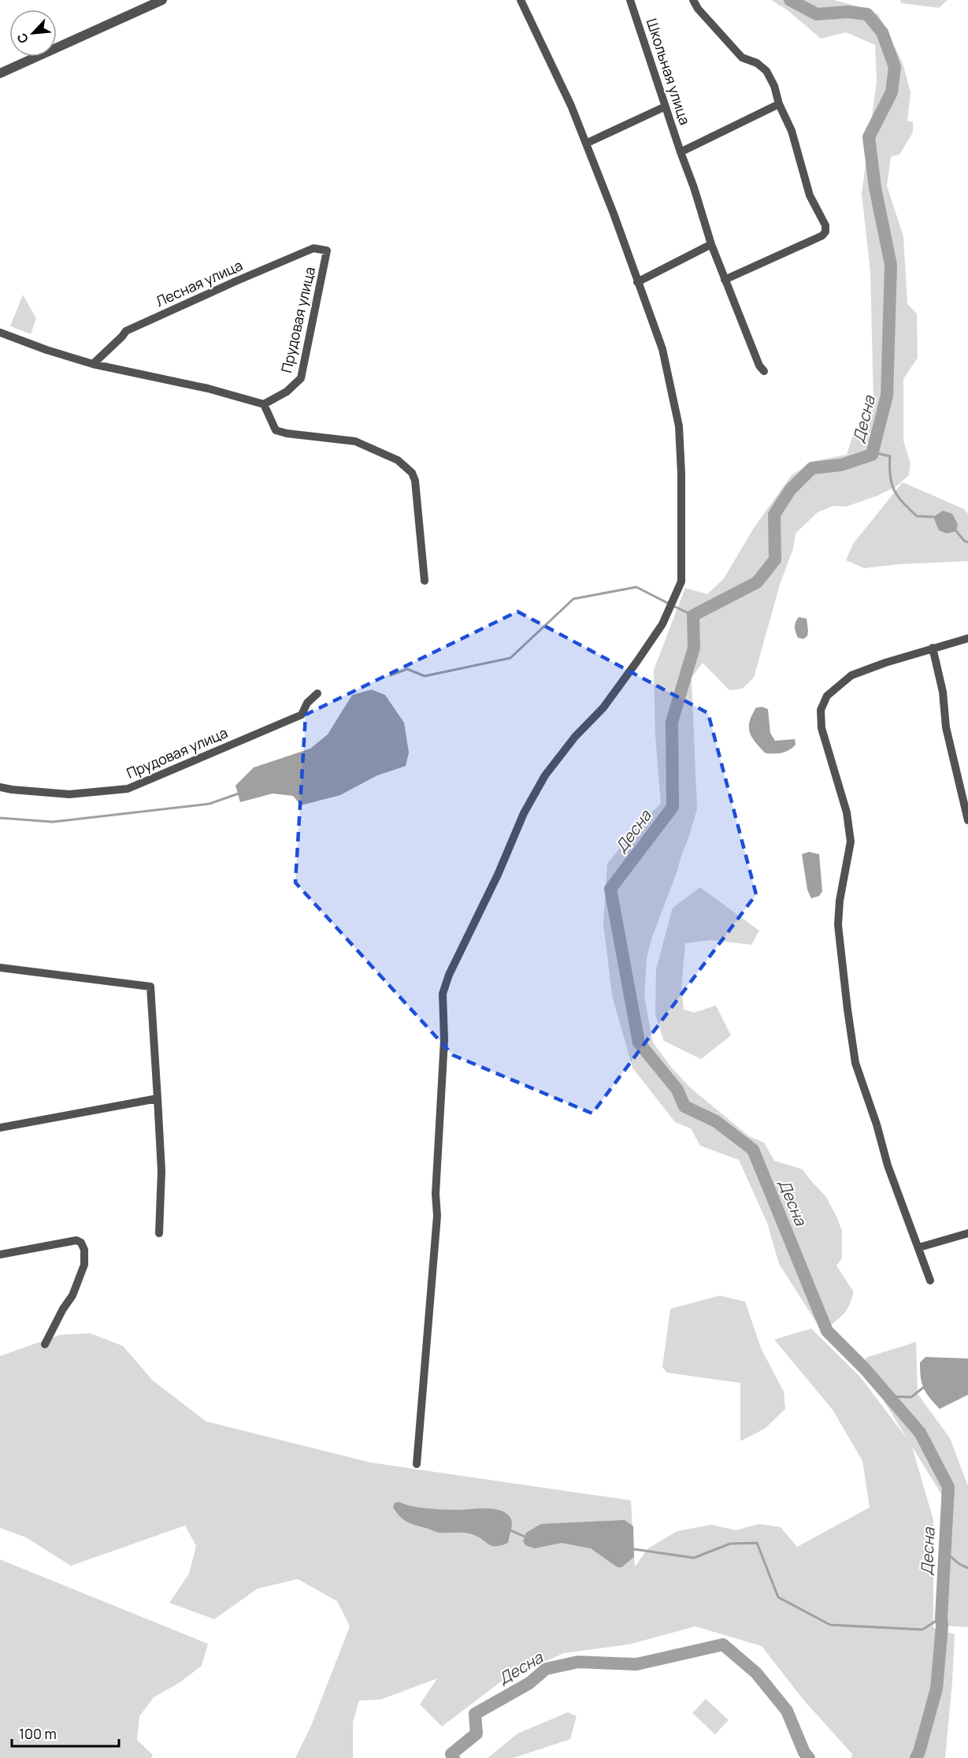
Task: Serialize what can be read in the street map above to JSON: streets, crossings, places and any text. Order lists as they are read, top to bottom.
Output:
{
  "streets": {
    "street": ["Школьная улица", "Лесная улица", "Прудовая улица"]
  },
  "crossings": [
    ["Лесная улица", "Прудовая улица"]
  ],
  "water": ["Десна"],
  "scale_bar": "100 m",
  "north": "bottom left"
}
